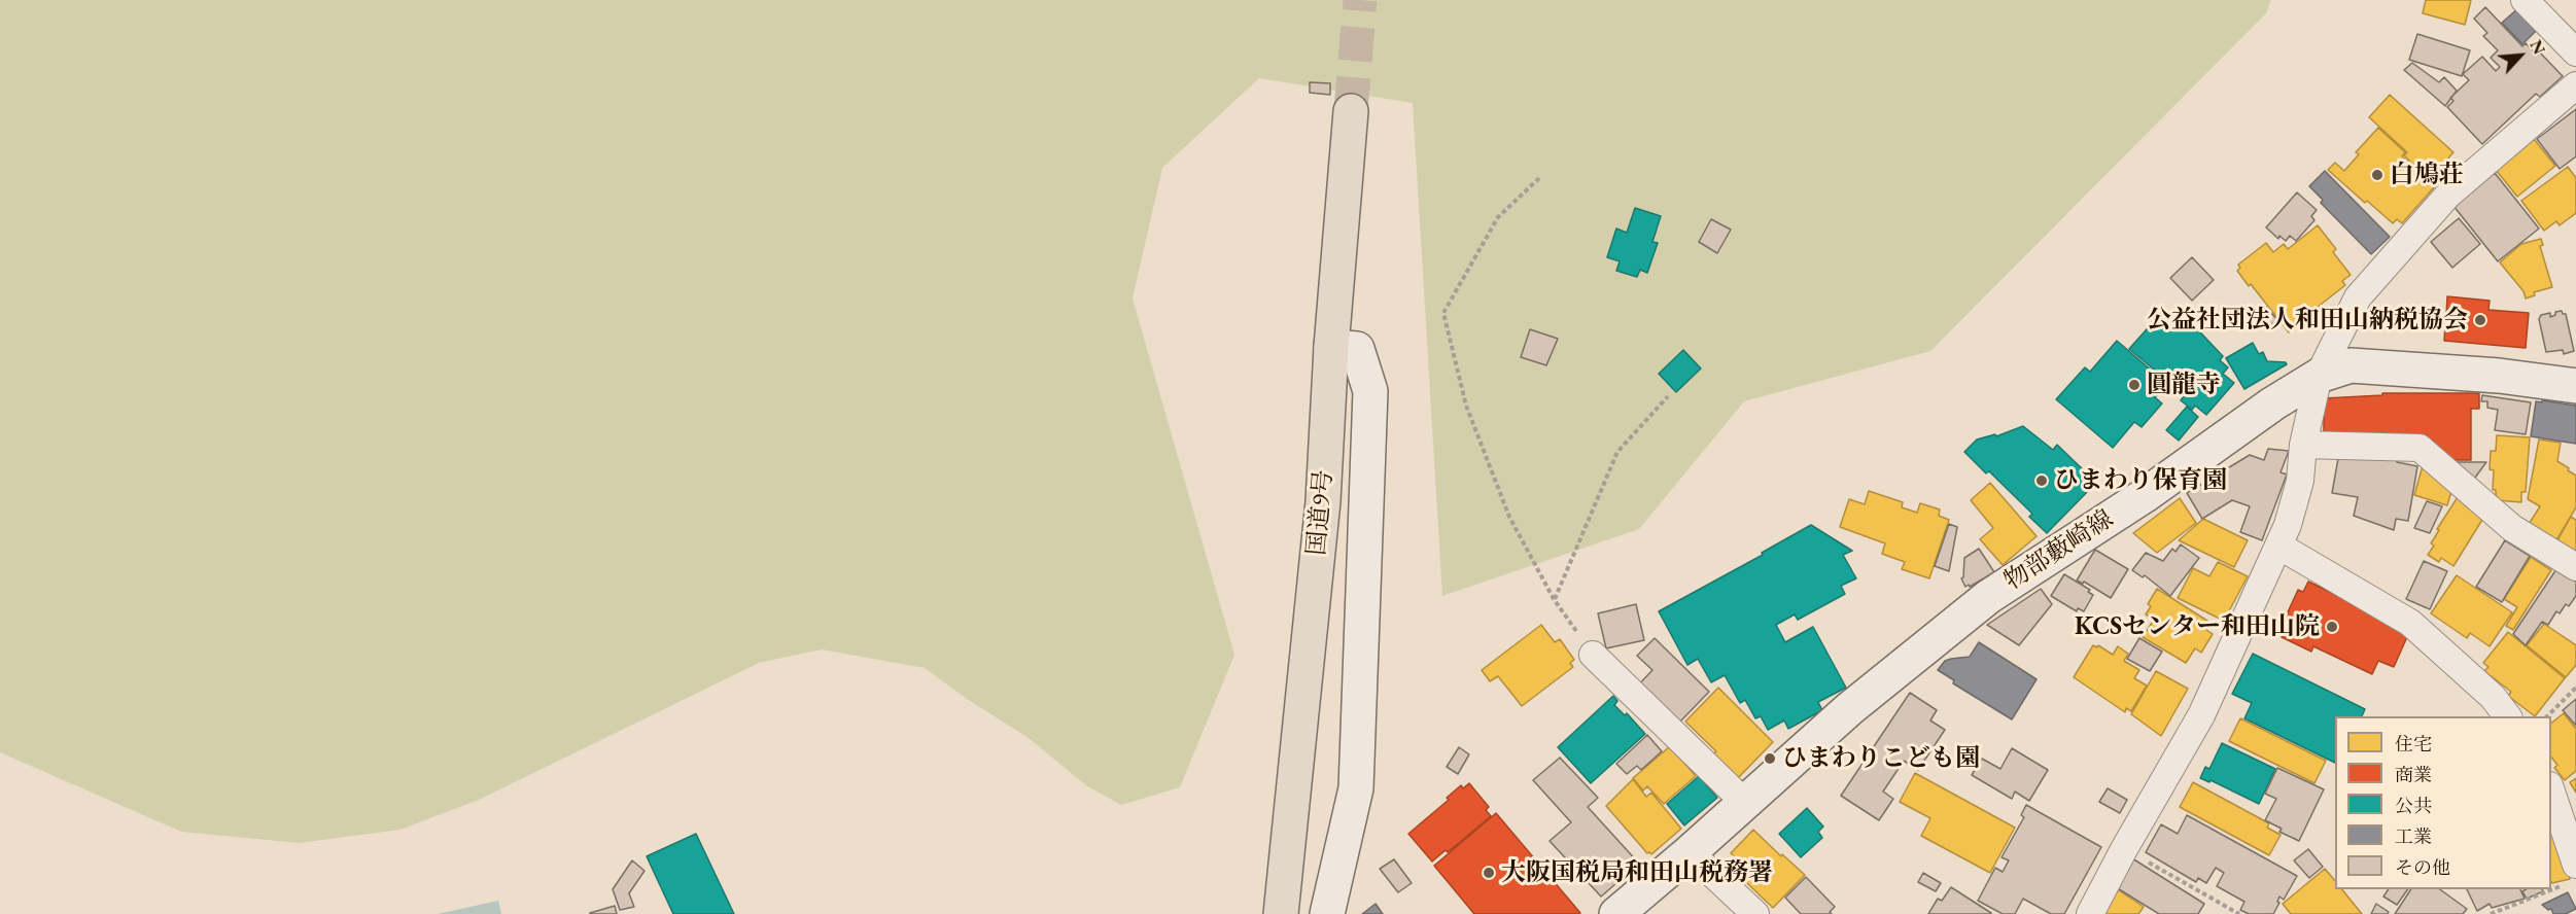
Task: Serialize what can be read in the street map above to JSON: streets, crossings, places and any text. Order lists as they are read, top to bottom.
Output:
{
  "streets": {
    "highway": ["国道9号"],
    "main road": ["物部藪崎線"]
  },
  "places": [
    "白鳩荘",
    "公益社団法人和田山納税協会",
    "圓龍寺",
    "ひまわり保育園",
    "KCSセンター和田山院",
    "ひまわりこども園",
    "大阪国税局和田山税務署"
  ],
  "legend": [
    "住宅",
    "商業",
    "公共",
    "工業",
    "その他"
  ],
  "north": "top right"
}
